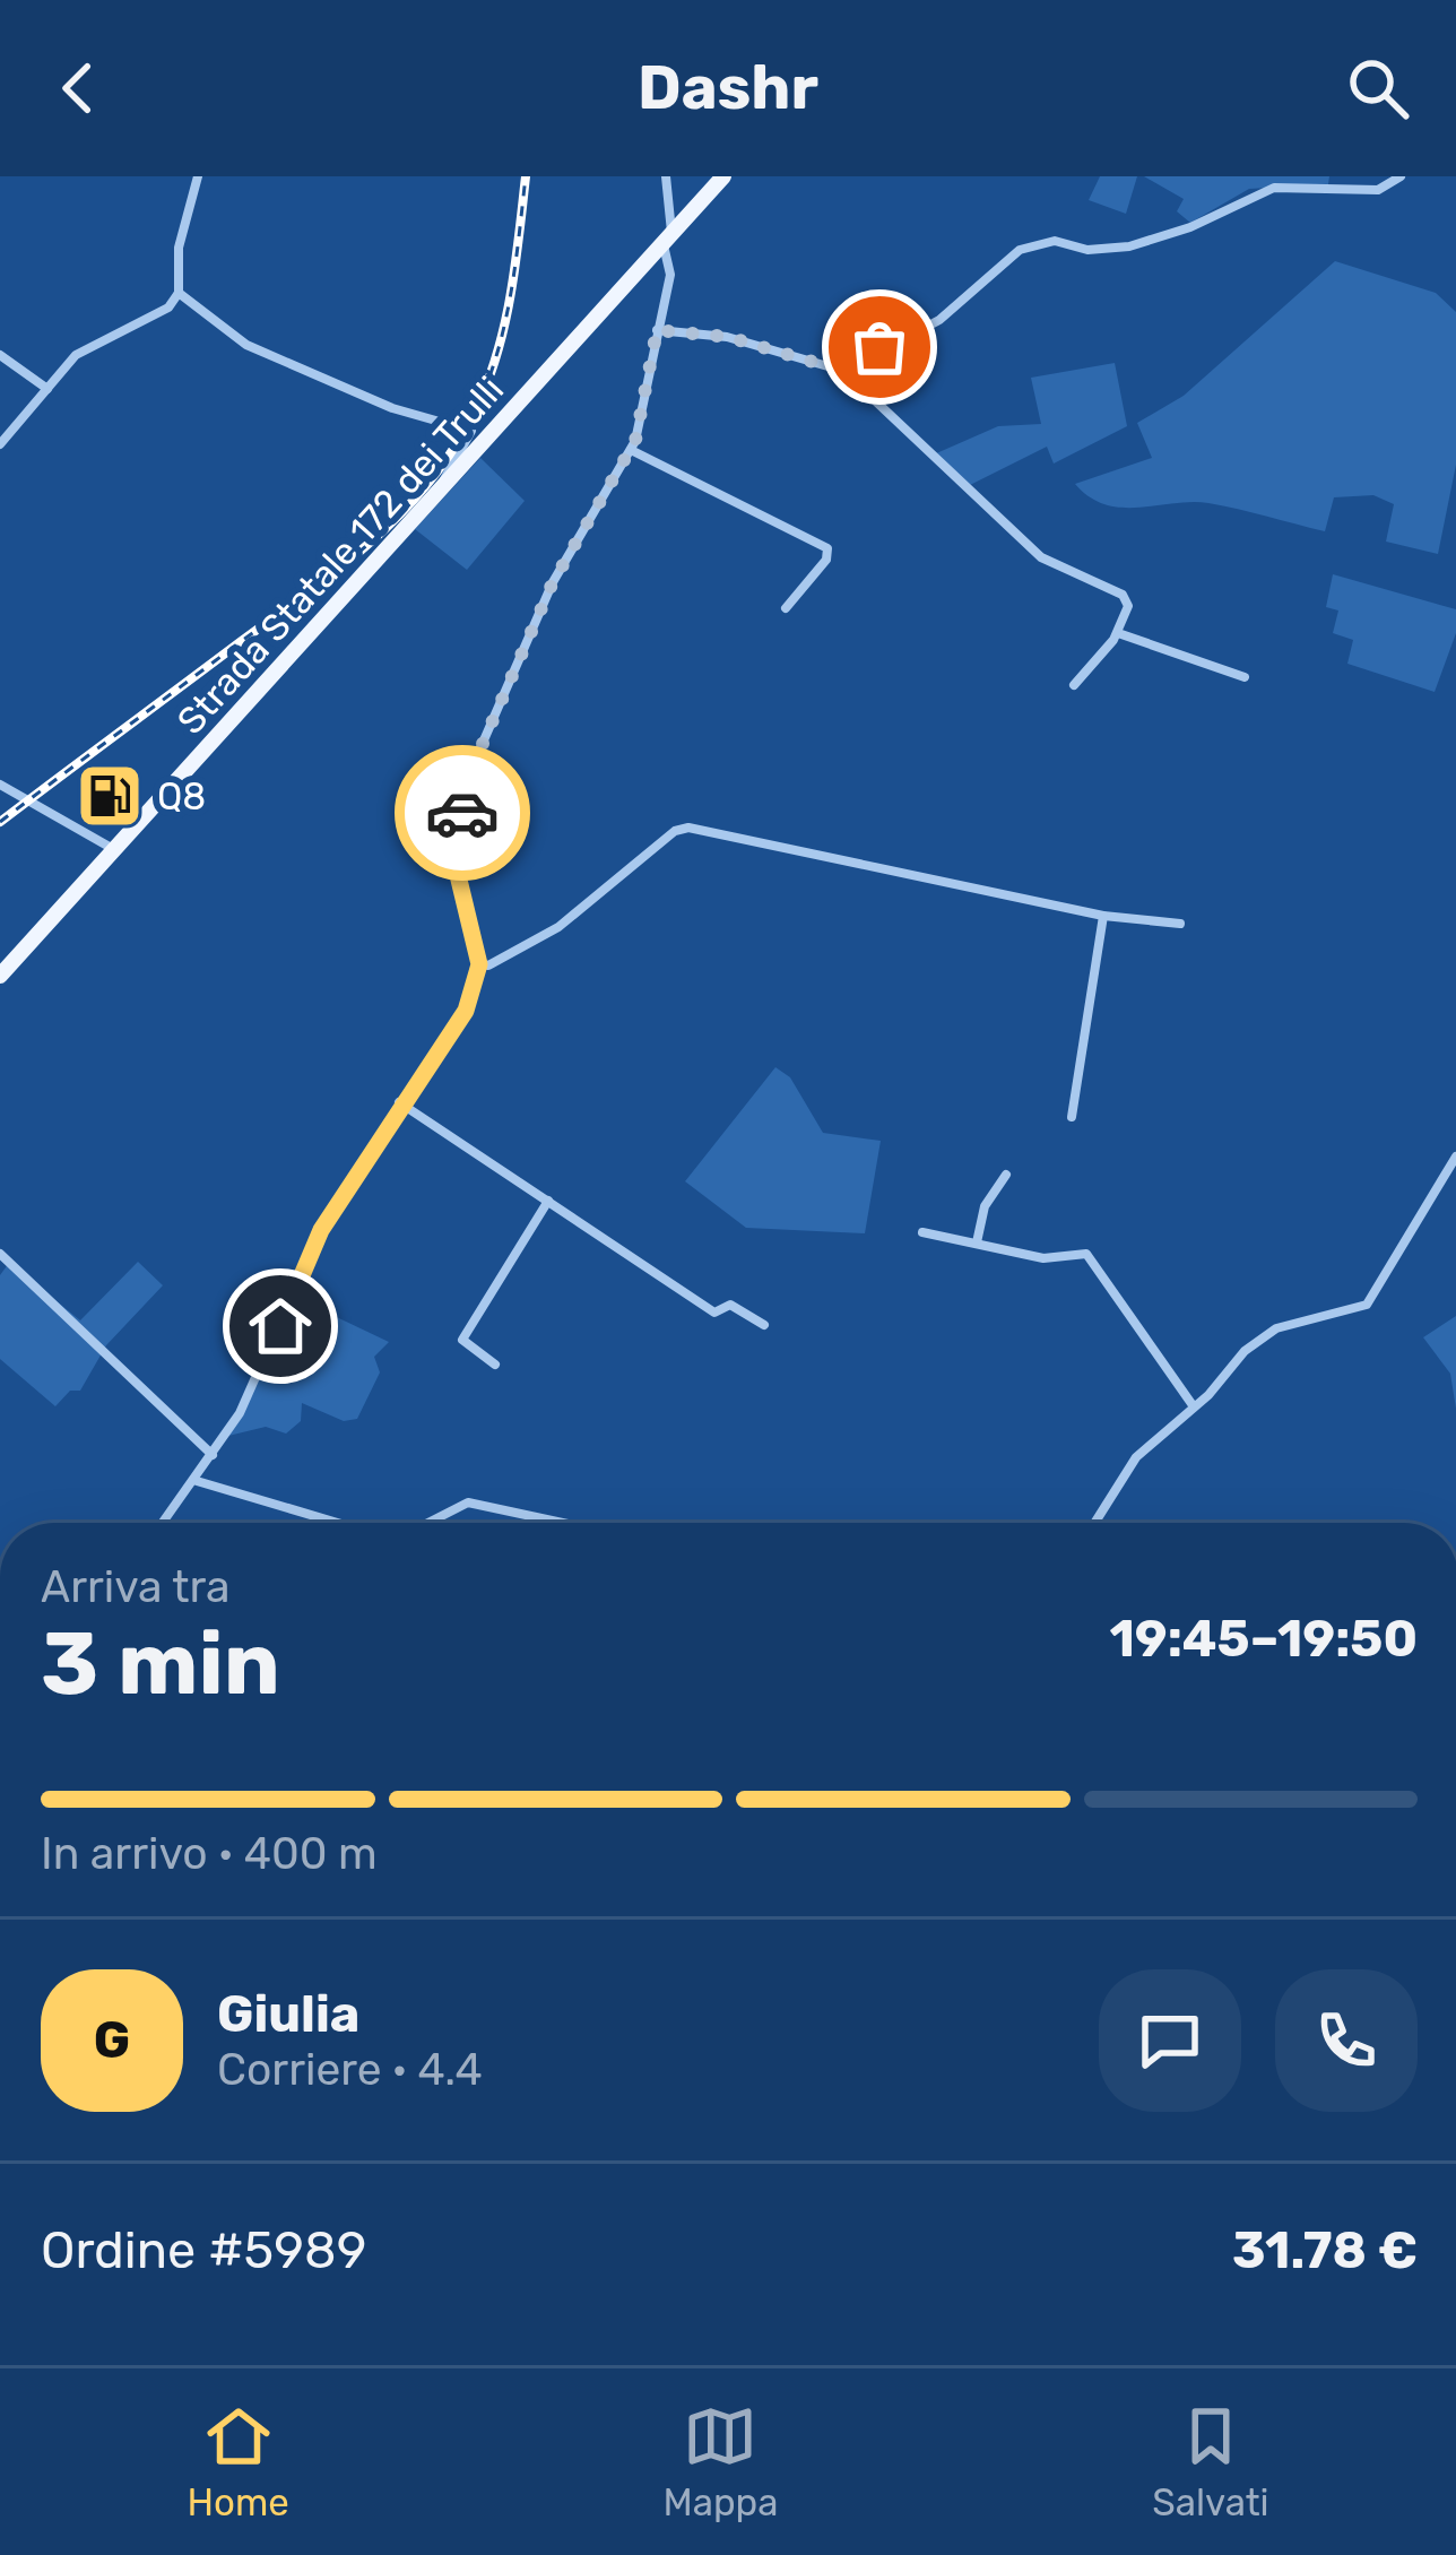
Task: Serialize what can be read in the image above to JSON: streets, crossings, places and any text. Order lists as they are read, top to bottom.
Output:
{
  "streets": {
    "main road": ["Strada Statale 172 dei Trulli"]
  },
  "places": {
    "fuel station": ["Q8"]
  },
  "page": {
    "header": "Dashr",
    "heading": ["3 min", "Arriva tra", "19:45–19:50"],
    "panel": [
      "Giulia",
      "Corriere · 4.4",
      "Ordine #5989",
      "31.78 €"
    ],
    "bar": "In arrivo · 400 m",
    "round": "G",
    "tabs": ["Home", "Mappa", "Salvati"]
  }
}
